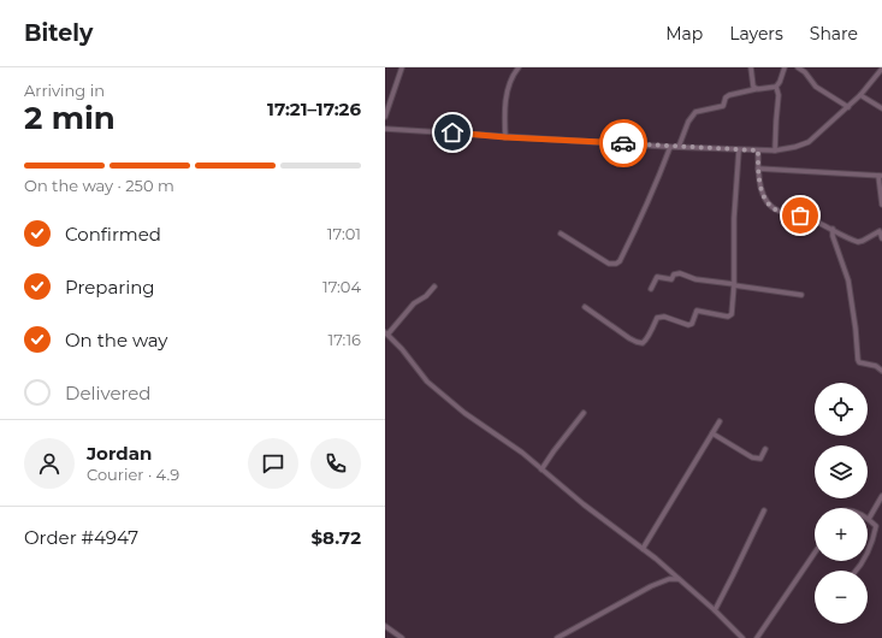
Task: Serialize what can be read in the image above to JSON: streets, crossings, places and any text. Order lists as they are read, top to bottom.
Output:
{
  "page": {
    "header": "Bitely",
    "nav": ["Map", "Layers", "Share"],
    "heading": ["2 min", "Arriving in", "17:21–17:26"],
    "panel": [
      "Jordan",
      "Courier · 4.9",
      "Order #4947",
      "$8.72"
    ],
    "bar": "On the way · 250 m",
    "list": [
      ["Confirmed", "17:01"],
      ["Preparing", "17:04"],
      ["On the way", "17:16"],
      "Delivered"
    ],
    "map_buttons": ["+", "−"]
  }
}
